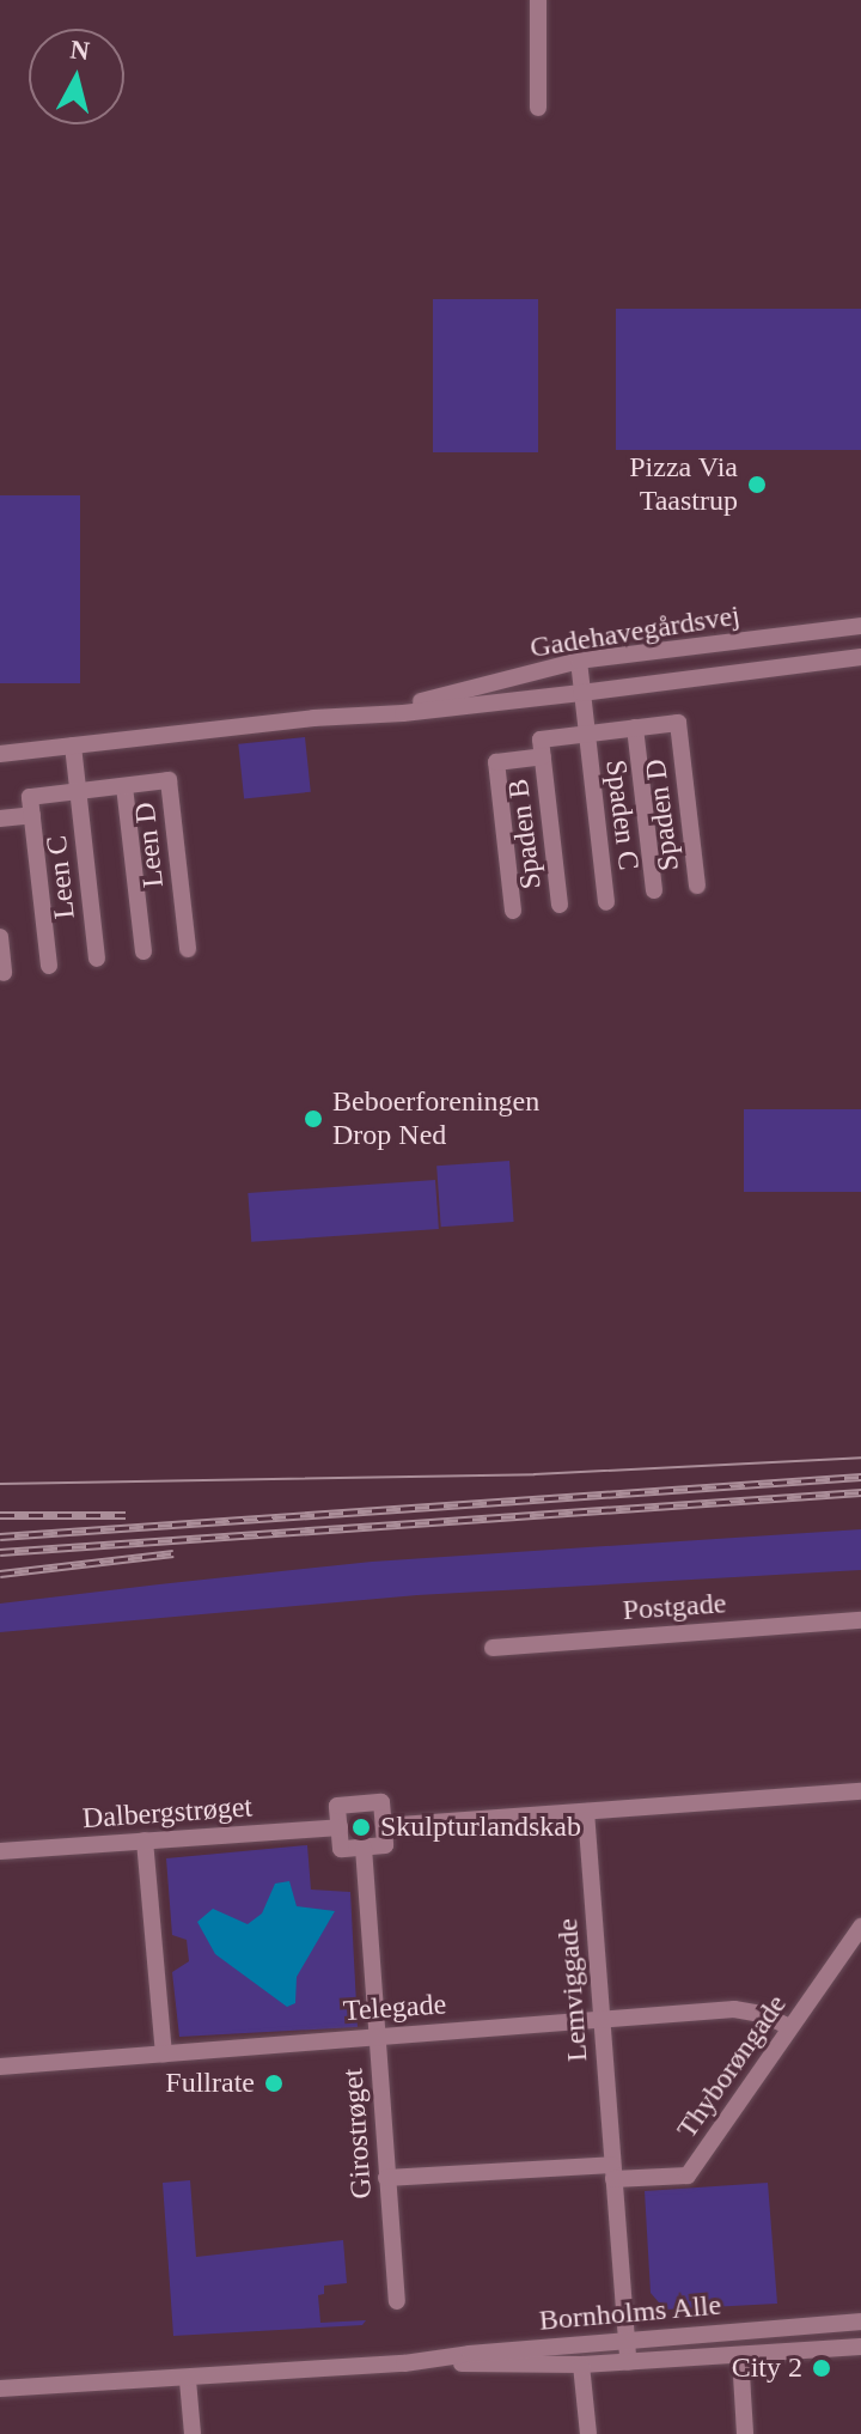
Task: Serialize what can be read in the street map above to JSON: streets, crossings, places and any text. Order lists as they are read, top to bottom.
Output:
{
  "streets": {
    "street": [
      "Gadehavegårdsvej",
      "Spaden C",
      "Spaden D",
      "Spaden B",
      "Leen D",
      "Leen C",
      "Postgade",
      "Dalbergstrøget",
      "Lemviggade",
      "Telegade",
      "Thyborøngade",
      "Girostrøget",
      "Bornholms Alle"
    ]
  },
  "crossings": [
    ["Gadehavegårdsvej", "Spaden C"],
    ["Gadehavegårdsvej", "Leen C"],
    ["Spaden C", "Spaden D"],
    ["Spaden C", "Spaden B"],
    ["Spaden D", "Spaden B"],
    ["Leen D", "Leen C"],
    ["Lemviggade", "Telegade"],
    ["Lemviggade", "Thyborøngade"],
    ["Lemviggade", "Bornholms Alle"],
    ["Telegade", "Thyborøngade"],
    ["Telegade", "Girostrøget"]
  ],
  "places": [
    "Pizza Via Taastrup",
    "Beboerforeningen Drop Ned",
    "Skulpturlandskab",
    "Fullrate",
    "City 2"
  ],
  "north": "top"
}
